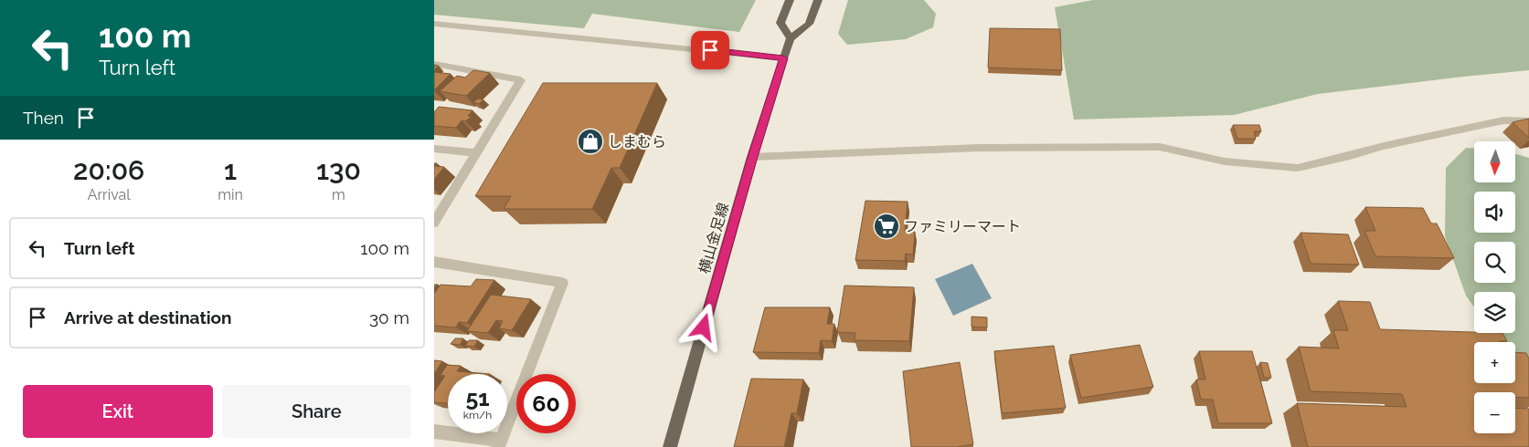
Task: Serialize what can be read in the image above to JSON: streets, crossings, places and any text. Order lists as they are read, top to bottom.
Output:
{
  "streets": {
    "main road": ["横山金足線"]
  },
  "places": {
    "shop": ["しまむら"],
    "supermarket": ["ファミリーマート"]
  },
  "north": "bottom",
  "page": {
    "turn": ["100 m", "Turn left"],
    "then": "Then",
    "eta": [
      "20:06",
      "Arrival",
      "1",
      "min",
      "130",
      "m"
    ],
    "map_buttons": ["+", "−"],
    "list": [
      {
        "name": "Turn left",
        "value": "100 m"
      },
      {
        "name": "Arrive at destination",
        "value": "30 m"
      }
    ],
    "speed": "51 km/h",
    "limit": "60",
    "buttons": ["Exit", "Share"]
  }
}
